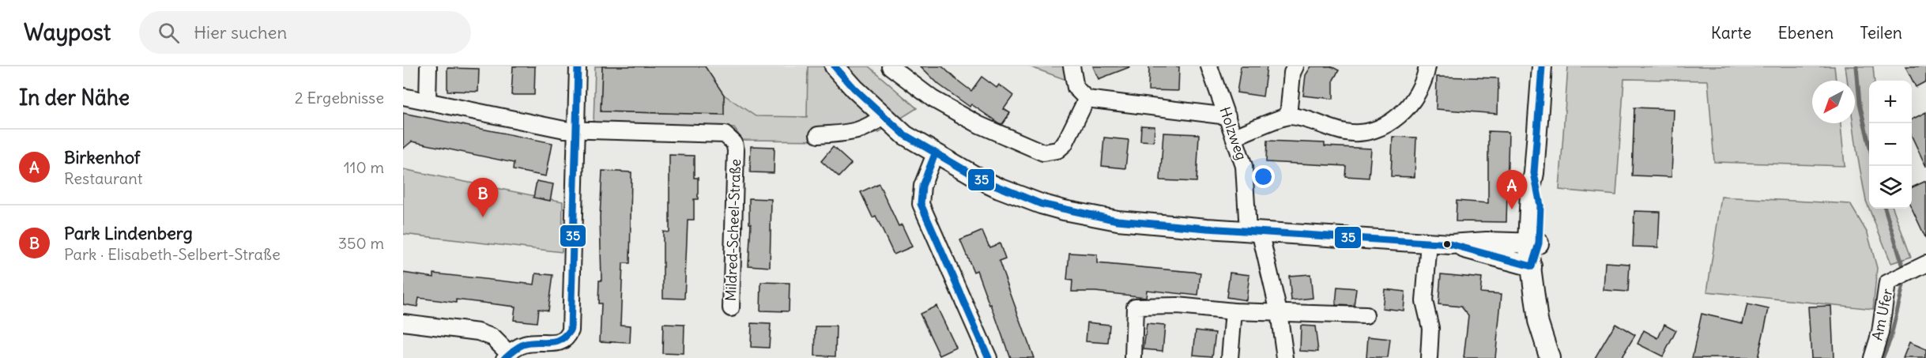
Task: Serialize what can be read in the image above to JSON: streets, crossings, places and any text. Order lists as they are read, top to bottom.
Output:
{
  "streets": {
    "street": ["Holzweg", "Mildred-Scheel-Straße", "Am Ufer"]
  },
  "lines": ["transit line 35"],
  "north": "bottom left",
  "page": {
    "header": "Waypost",
    "search": "Hier suchen",
    "nav": ["Karte", "Ebenen", "Teilen"],
    "heading": ["In der Nähe", "2 Ergebnisse"],
    "map_buttons": ["+", "−"],
    "list": [
      {
        "mark": "A",
        "name": "Birkenhof",
        "note": "Restaurant",
        "value": "110 m"
      },
      {
        "mark": "B",
        "name": "Park Lindenberg",
        "note": "Park · Elisabeth-Selbert-Straße",
        "value": "350 m"
      }
    ],
    "pins": ["A", "B"]
  }
}
